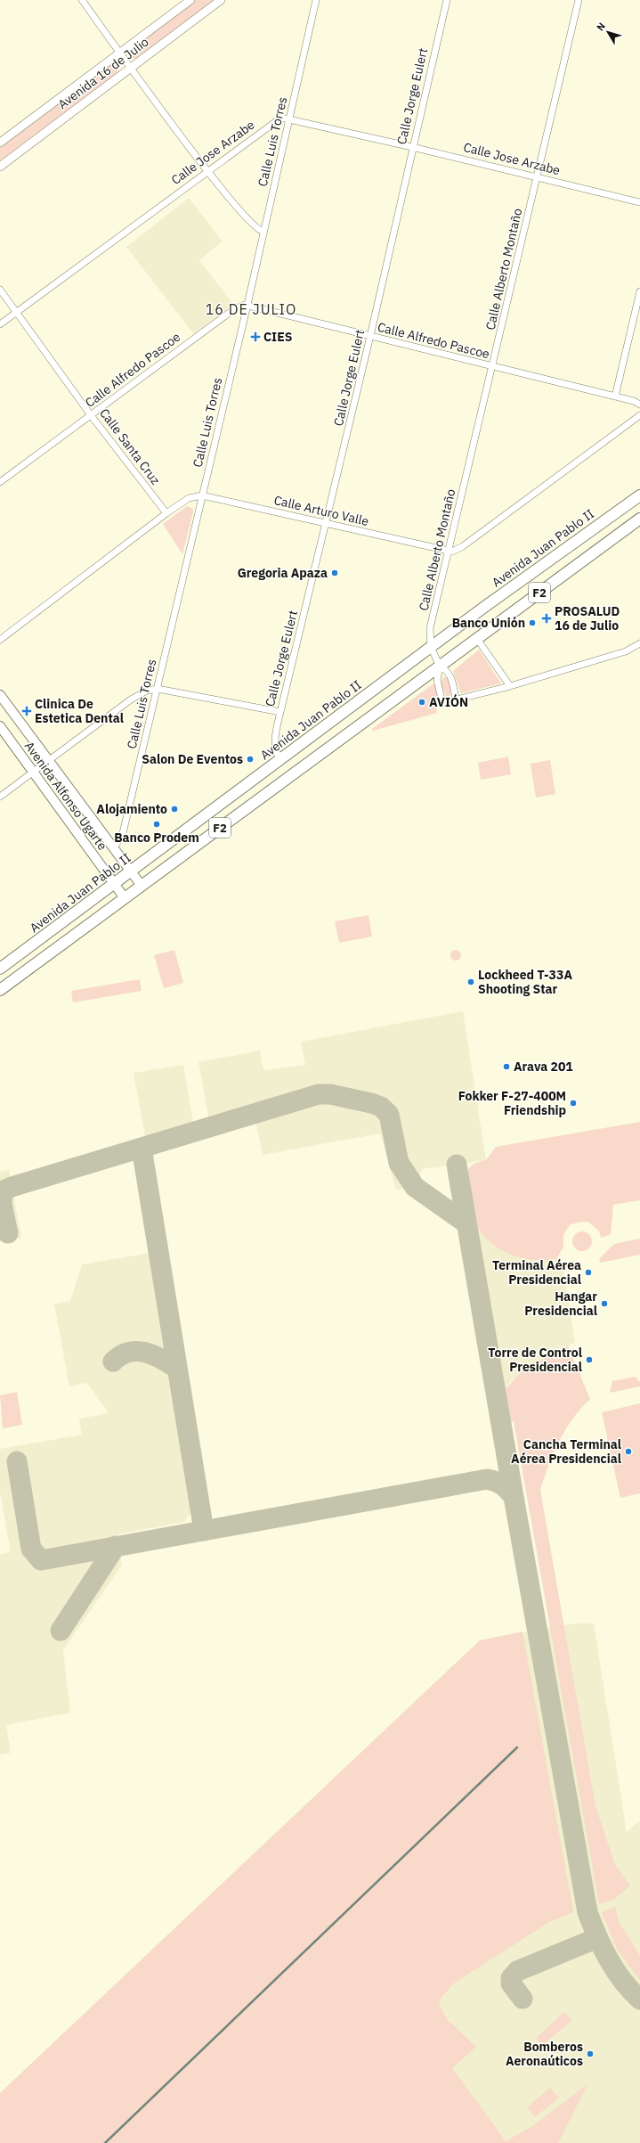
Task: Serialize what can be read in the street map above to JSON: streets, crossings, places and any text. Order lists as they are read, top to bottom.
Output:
{
  "streets": {
    "highway": ["Avenida Juan Pablo II", "F2"],
    "main road": ["Avenida Alfonso Ugarte"],
    "street": [
      "Avenida 16 de Julio",
      "Calle Jorge Eulert",
      "Calle Luis Torres",
      "Calle Jose Arzabe",
      "Calle Alberto Montaño",
      "Calle Alfredo Pascoe",
      "Calle Santa Cruz",
      "Calle Arturo Valle"
    ]
  },
  "crossings": [
    ["Calle Jorge Eulert", "Calle Jose Arzabe"],
    ["Calle Jorge Eulert", "Calle Alfredo Pascoe"],
    ["Calle Jorge Eulert", "Calle Arturo Valle"],
    ["Calle Jorge Eulert", "Avenida Juan Pablo II"],
    ["Calle Luis Torres", "Calle Jose Arzabe"],
    ["Calle Luis Torres", "Calle Alfredo Pascoe"],
    ["Calle Luis Torres", "Calle Arturo Valle"],
    ["Calle Luis Torres", "Avenida Alfonso Ugarte"],
    ["Calle Jose Arzabe", "Calle Alberto Montaño"],
    ["Calle Jose Arzabe", "Calle Santa Cruz"],
    ["Calle Alberto Montaño", "Calle Alfredo Pascoe"],
    ["Calle Alberto Montaño", "Calle Arturo Valle"],
    ["Calle Alberto Montaño", "Avenida Juan Pablo II"],
    ["Calle Alberto Montaño", "F2"],
    ["Calle Alfredo Pascoe", "Calle Santa Cruz"],
    ["Calle Santa Cruz", "Calle Arturo Valle"],
    ["Avenida Juan Pablo II", "Avenida Alfonso Ugarte"],
    ["F2", "Avenida Alfonso Ugarte"]
  ],
  "districts": ["16 DE JULIO"],
  "places": {
    "health": ["CIES", "PROSALUD 16 de Julio", "Clinica De Estetica Dental"],
    "other": [
      "Gregoria Apaza",
      "Banco Unión",
      "AVIÓN",
      "Salon De Eventos",
      "Alojamiento",
      "Banco Prodem",
      "Lockheed T-33A Shooting Star",
      "Arava 201",
      "Fokker F-27-400M Friendship",
      "Terminal Aérea Presidencial",
      "Hangar Presidencial",
      "Torre de Control Presidencial",
      "Cancha Terminal Aérea Presidencial",
      "Bomberos Aeronaúticos"
    ]
  },
  "north": "top left"
}
